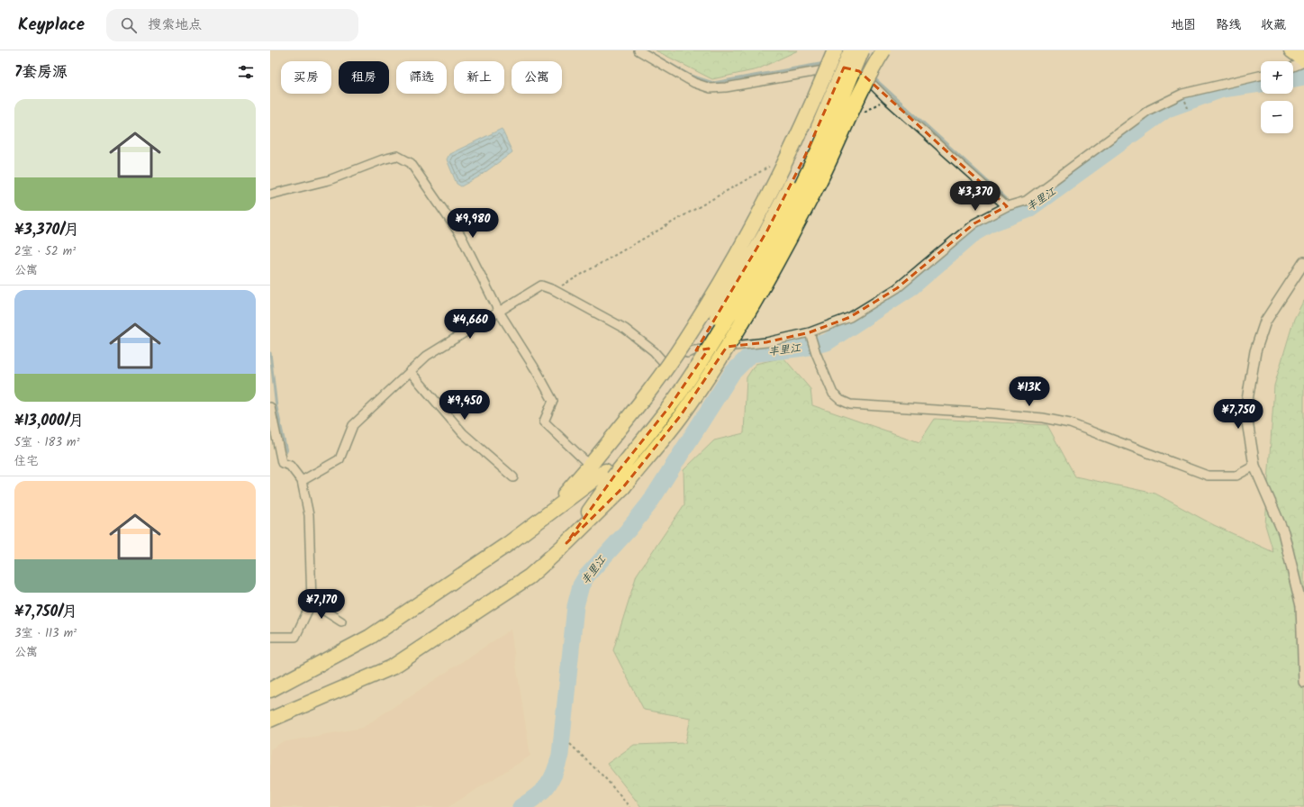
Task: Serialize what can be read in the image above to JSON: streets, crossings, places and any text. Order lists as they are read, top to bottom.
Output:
{
  "water": ["丰里江"],
  "page": {
    "header": "Keyplace",
    "search": "搜索地点",
    "nav": ["地图", "路线", "收藏"],
    "heading": "7套房源",
    "map_buttons": ["+", "−"],
    "chip": [
      "买房",
      "租房",
      "筛选",
      "新上",
      "公寓"
    ],
    "list": [
      {
        "name": "¥3,370/月",
        "note": "2室 · 52 m² · 公寓"
      },
      {
        "name": "¥13,000/月",
        "note": "5室 · 183 m² · 住宅"
      },
      {
        "name": "¥7,750/月",
        "note": "3室 · 113 m² · 公寓"
      }
    ],
    "price": [
      "¥3,370",
      "¥9,980",
      "¥4,660",
      "¥13K",
      "¥9,450",
      "¥7,750",
      "¥7,170"
    ]
  }
}
